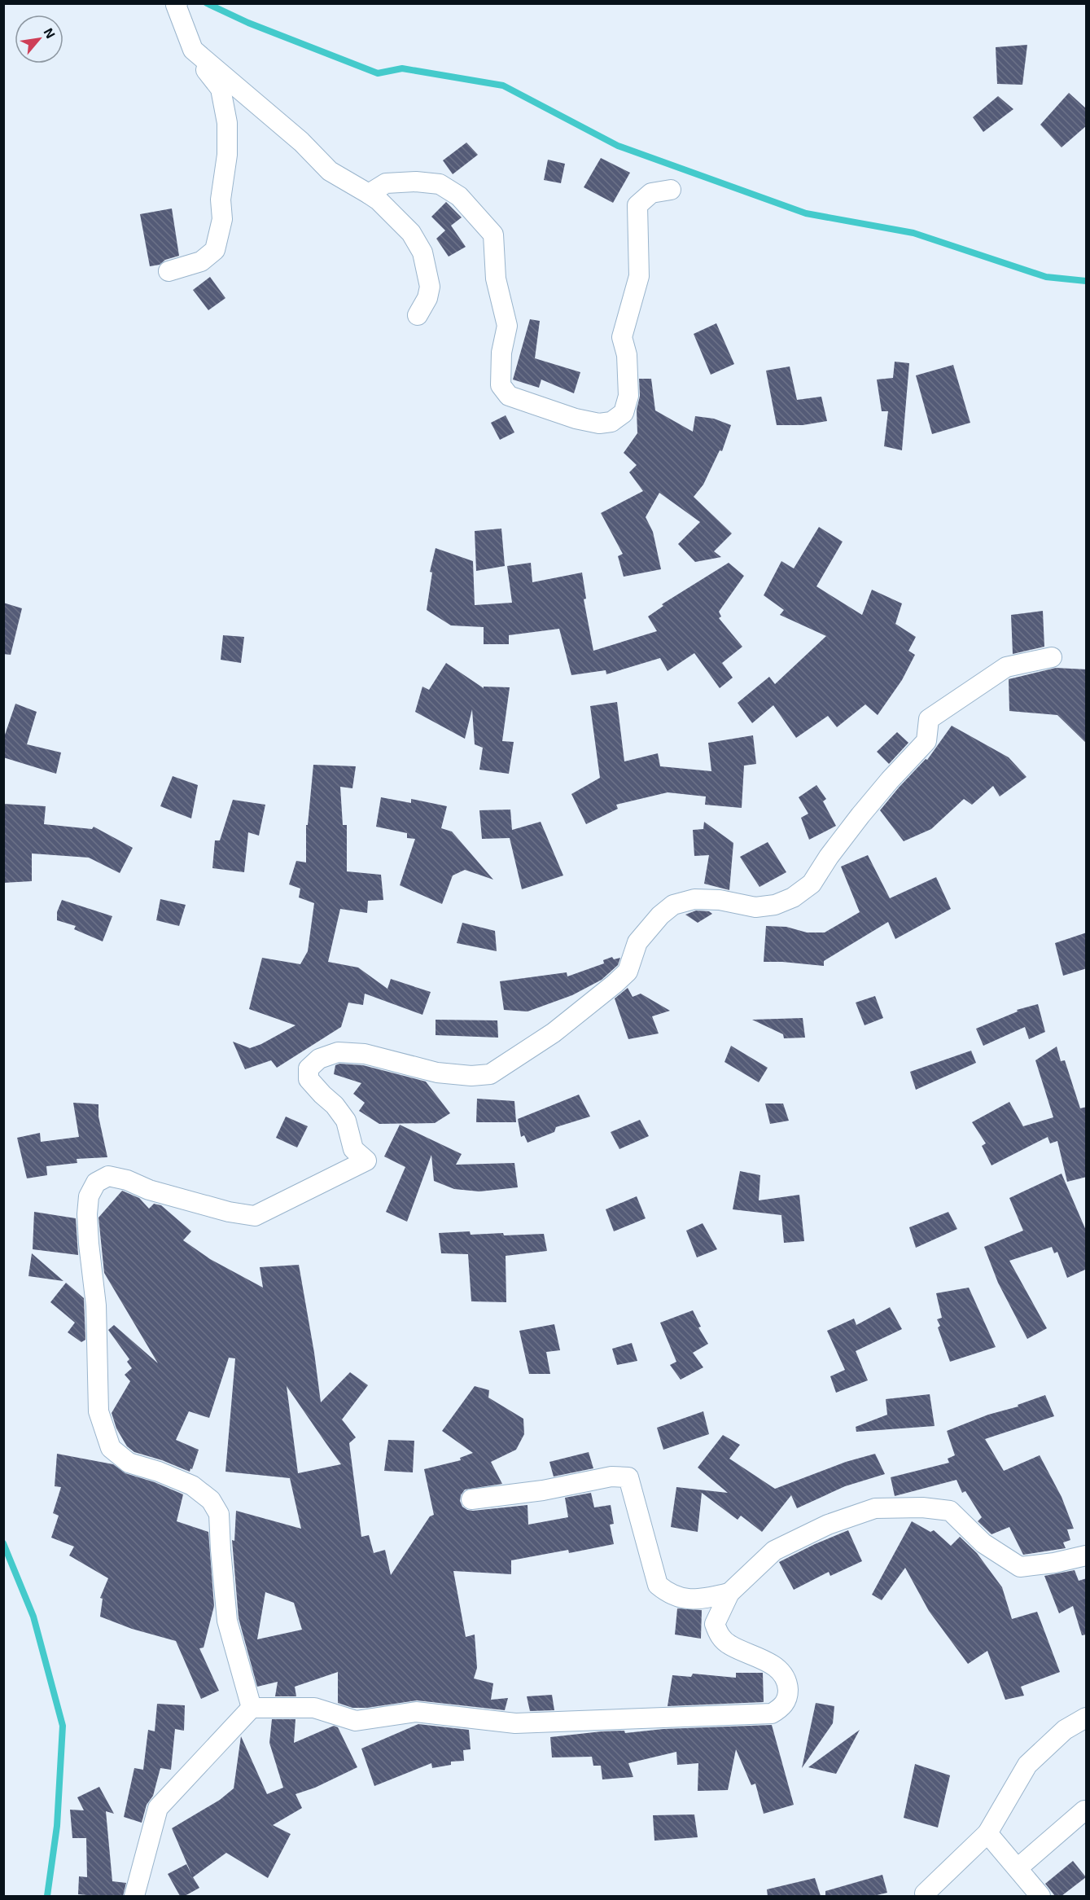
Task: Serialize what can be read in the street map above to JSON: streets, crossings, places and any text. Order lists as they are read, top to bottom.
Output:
{
  "north": "top right"
}
